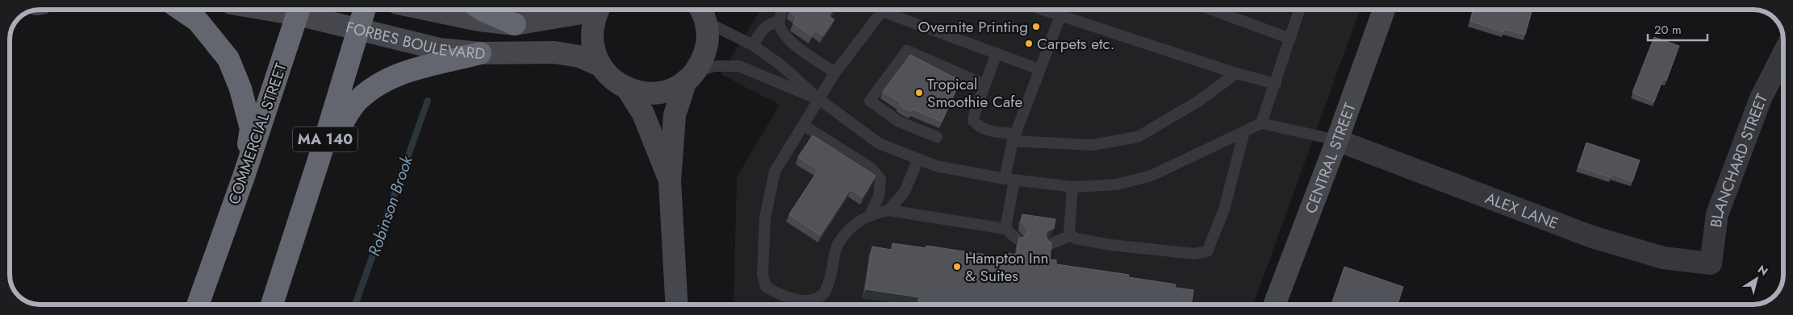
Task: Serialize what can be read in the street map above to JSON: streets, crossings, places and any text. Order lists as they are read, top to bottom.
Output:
{
  "streets": {
    "highway": ["COMMERCIAL STREET", "MA 140"],
    "street": [
      "FORBES BOULEVARD",
      "CENTRAL STREET",
      "BLANCHARD STREET",
      "ALEX LANE"
    ]
  },
  "crossings": [
    ["FORBES BOULEVARD", "MA 140"],
    ["CENTRAL STREET", "ALEX LANE"],
    ["BLANCHARD STREET", "ALEX LANE"]
  ],
  "water": ["Robinson Brook"],
  "places": [
    "Overnite Printing",
    "Carpets etc.",
    "Tropical Smoothie Cafe",
    "Hampton Inn & Suites"
  ],
  "scale_bar": "20 m",
  "north": "top right"
}
